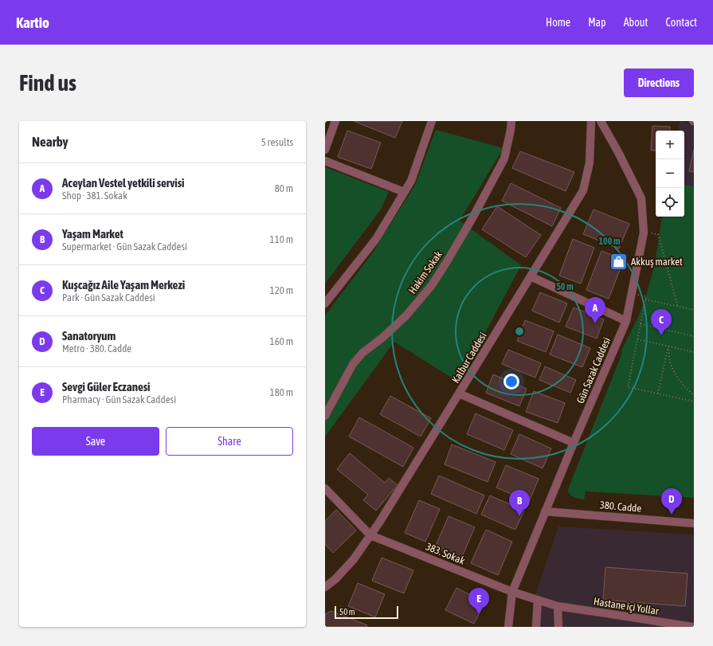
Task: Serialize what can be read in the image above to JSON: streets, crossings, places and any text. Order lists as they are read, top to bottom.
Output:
{
  "streets": {
    "street": [
      "Hakim Sokak",
      "Kalbur Caddesi",
      "Gün Sazak Caddesi",
      "380. Cadde",
      "383. Sokak",
      "Hastane içi Yollar"
    ]
  },
  "crossings": [
    ["Kalbur Caddesi", "383. Sokak"],
    ["Gün Sazak Caddesi", "380. Cadde"],
    ["Gün Sazak Caddesi", "383. Sokak"],
    ["Gün Sazak Caddesi", "Hastane içi Yollar"],
    ["383. Sokak", "Hastane içi Yollar"]
  ],
  "places": {
    "shop": ["Akkuş market"]
  },
  "scale_bar": "50 m",
  "page": {
    "header": "Kartio",
    "nav": [
      "Home",
      "Map",
      "About",
      "Contact"
    ],
    "buttons": [
      "Directions",
      ["Save", "Share"]
    ],
    "title": "Find us",
    "heading": ["Nearby", "5 results"],
    "map_buttons": ["+", "−"],
    "list": [
      {
        "mark": "A",
        "name": "Aceylan Vestel yetkili servisi",
        "note": "Shop · 381. Sokak",
        "value": "80 m"
      },
      {
        "mark": "B",
        "name": "Yaşam Market",
        "note": "Supermarket · Gün Sazak Caddesi",
        "value": "110 m"
      },
      {
        "mark": "C",
        "name": "Kuşcağız Aile Yaşam Merkezi",
        "note": "Park · Gün Sazak Caddesi",
        "value": "120 m"
      },
      {
        "mark": "D",
        "name": "Sanatoryum",
        "note": "Metro · 380. Cadde",
        "value": "160 m"
      },
      {
        "mark": "E",
        "name": "Sevgi Güler Eczanesi",
        "note": "Pharmacy · Gün Sazak Caddesi",
        "value": "180 m"
      }
    ],
    "pins": [
      "A",
      "C",
      "D",
      "B",
      "E"
    ],
    "scale": "50 m"
  },
  "rings": ["100 m", "50 m"]
}
